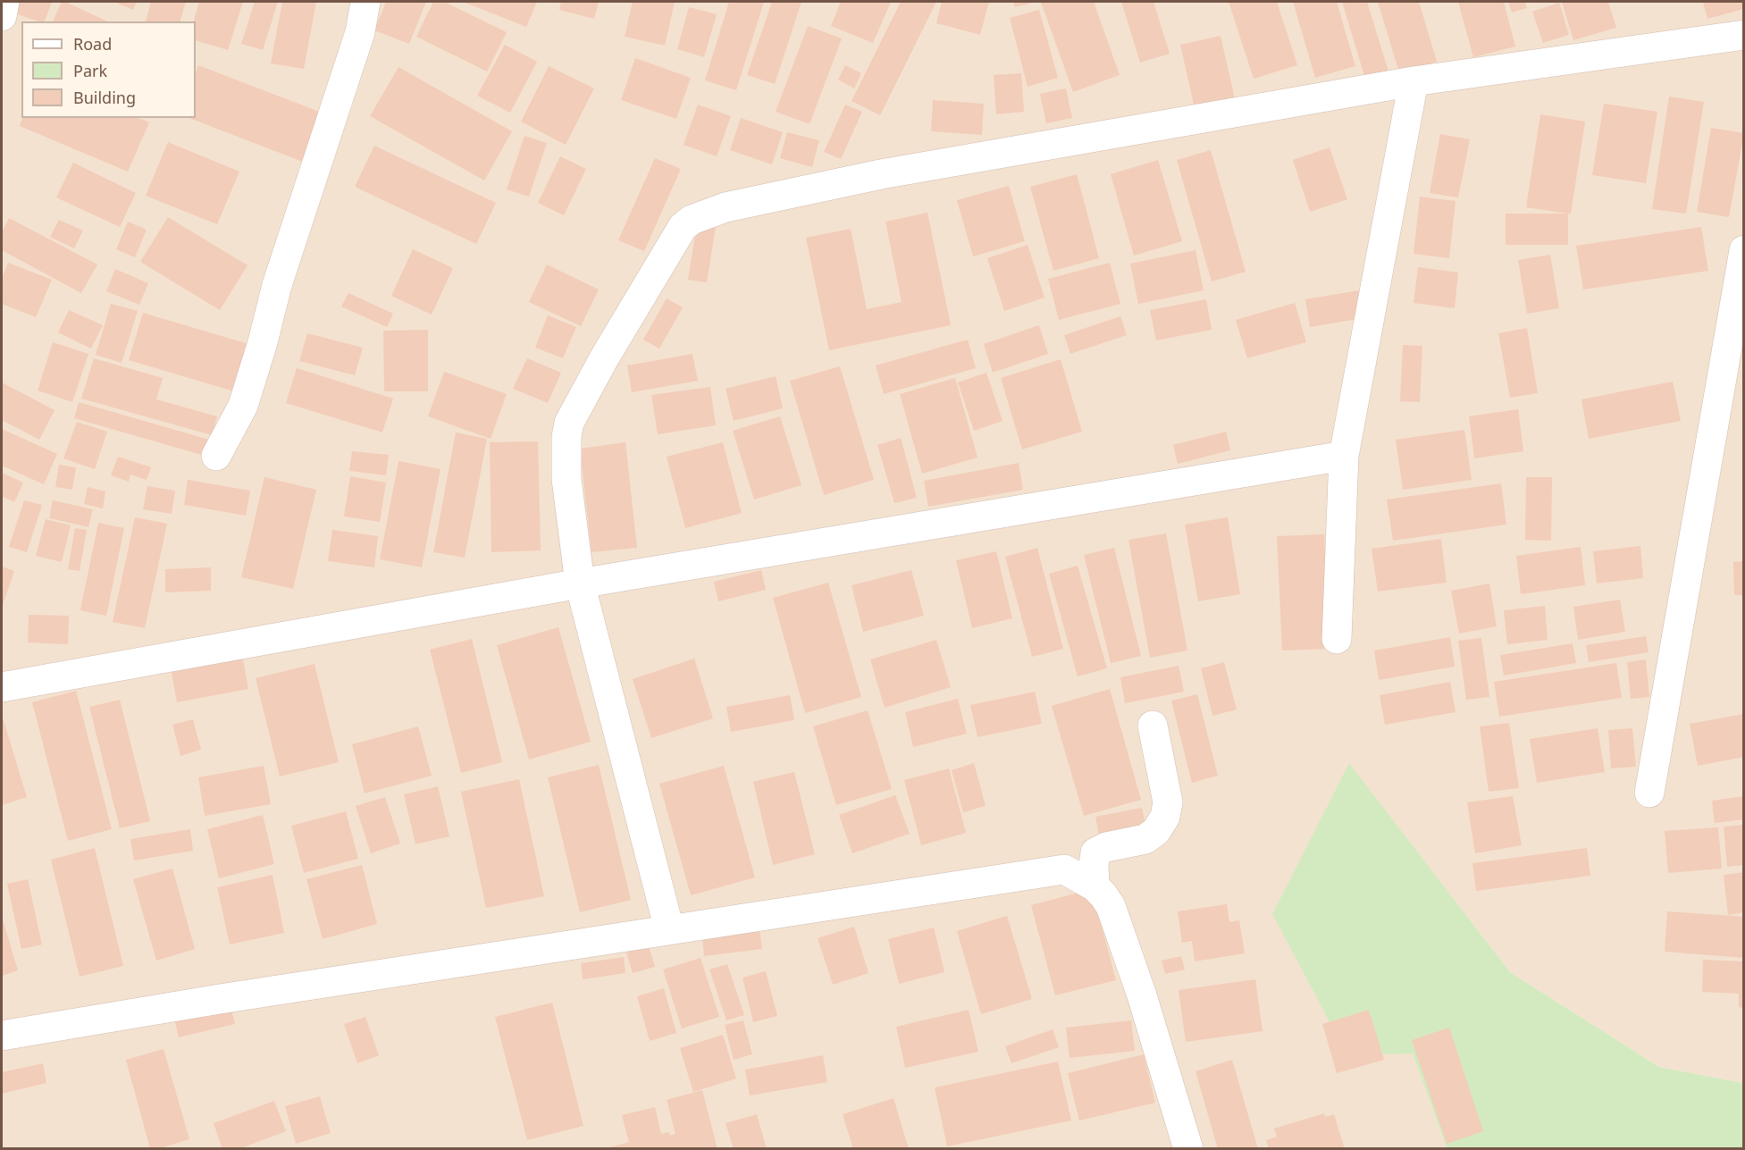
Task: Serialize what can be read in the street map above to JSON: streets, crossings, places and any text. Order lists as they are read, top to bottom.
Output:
{
  "legend": ["Road", "Park", "Building"]
}
